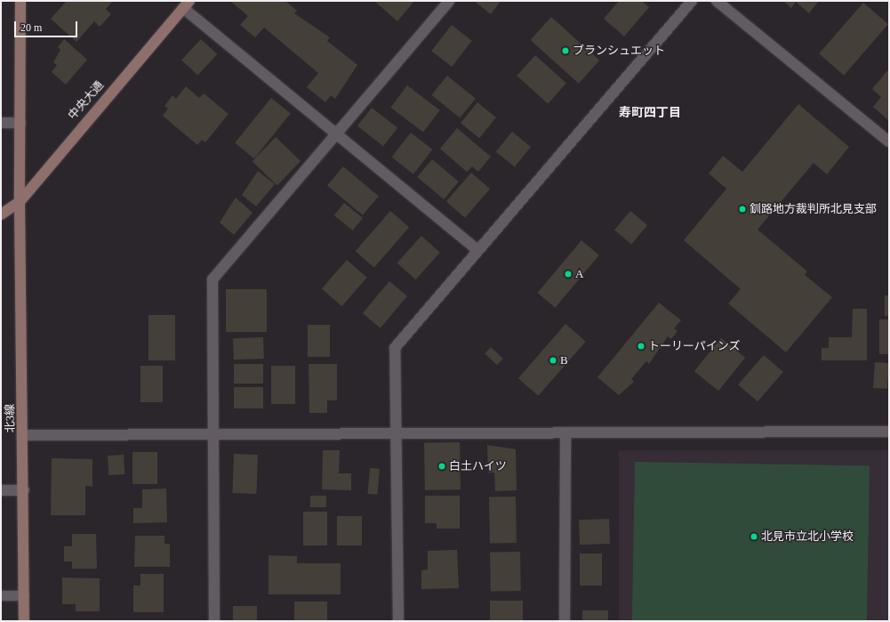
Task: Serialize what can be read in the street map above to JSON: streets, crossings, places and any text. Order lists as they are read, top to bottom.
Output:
{
  "streets": {
    "street": ["中央大通", "北3線"]
  },
  "crossings": [
    ["中央大通", "北3線"]
  ],
  "districts": ["寿町四丁目"],
  "places": [
    "ブランシュエット",
    "釧路地方裁判所北見支部",
    "A",
    "トーリーパインズ",
    "B",
    "白土ハイツ",
    "北見市立北小学校"
  ],
  "scale_bar": "20 m"
}
